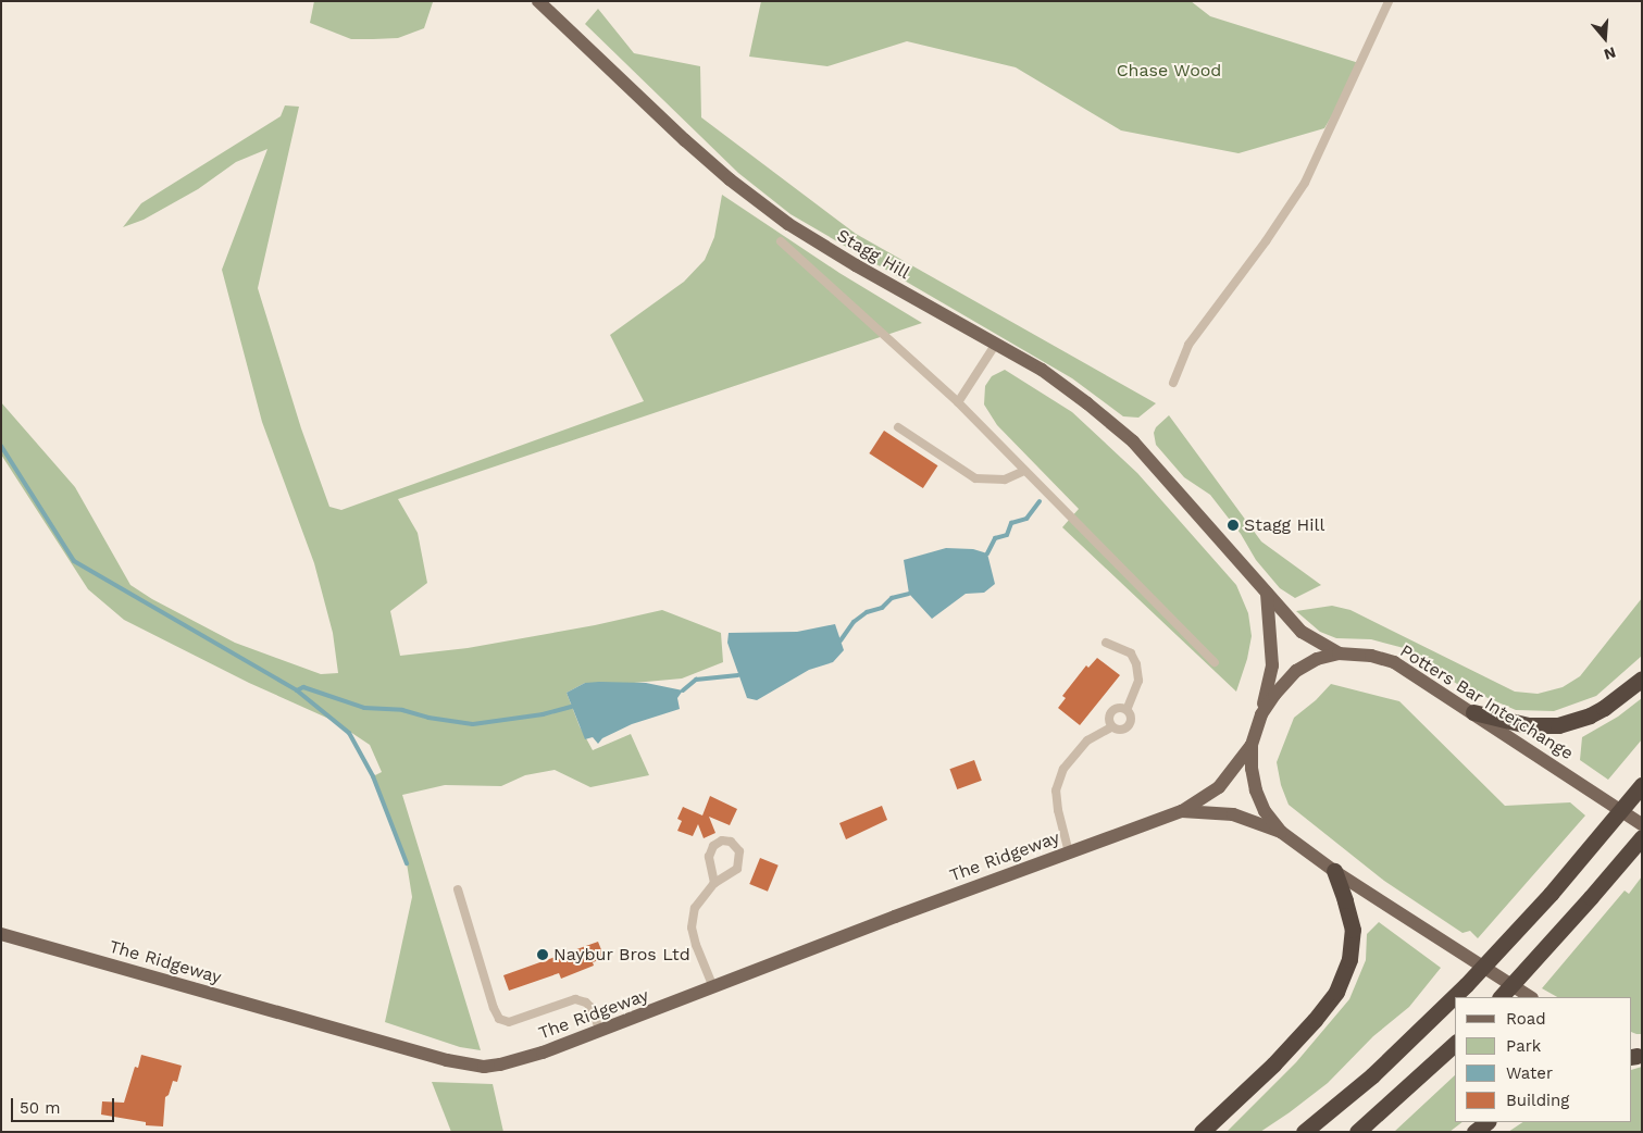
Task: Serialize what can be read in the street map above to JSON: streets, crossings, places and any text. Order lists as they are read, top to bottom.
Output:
{
  "streets": {
    "main road": ["Stagg Hill", "Potters Bar Interchange", "The Ridgeway"]
  },
  "crossings": [
    ["Stagg Hill", "Potters Bar Interchange"],
    ["Potters Bar Interchange", "The Ridgeway"]
  ],
  "parks": ["Chase Wood"],
  "places": ["Stagg Hill", "Naybur Bros Ltd"],
  "legend": [
    "Road",
    "Park",
    "Water",
    "Building"
  ],
  "scale_bar": "50 m",
  "north": "bottom"
}
